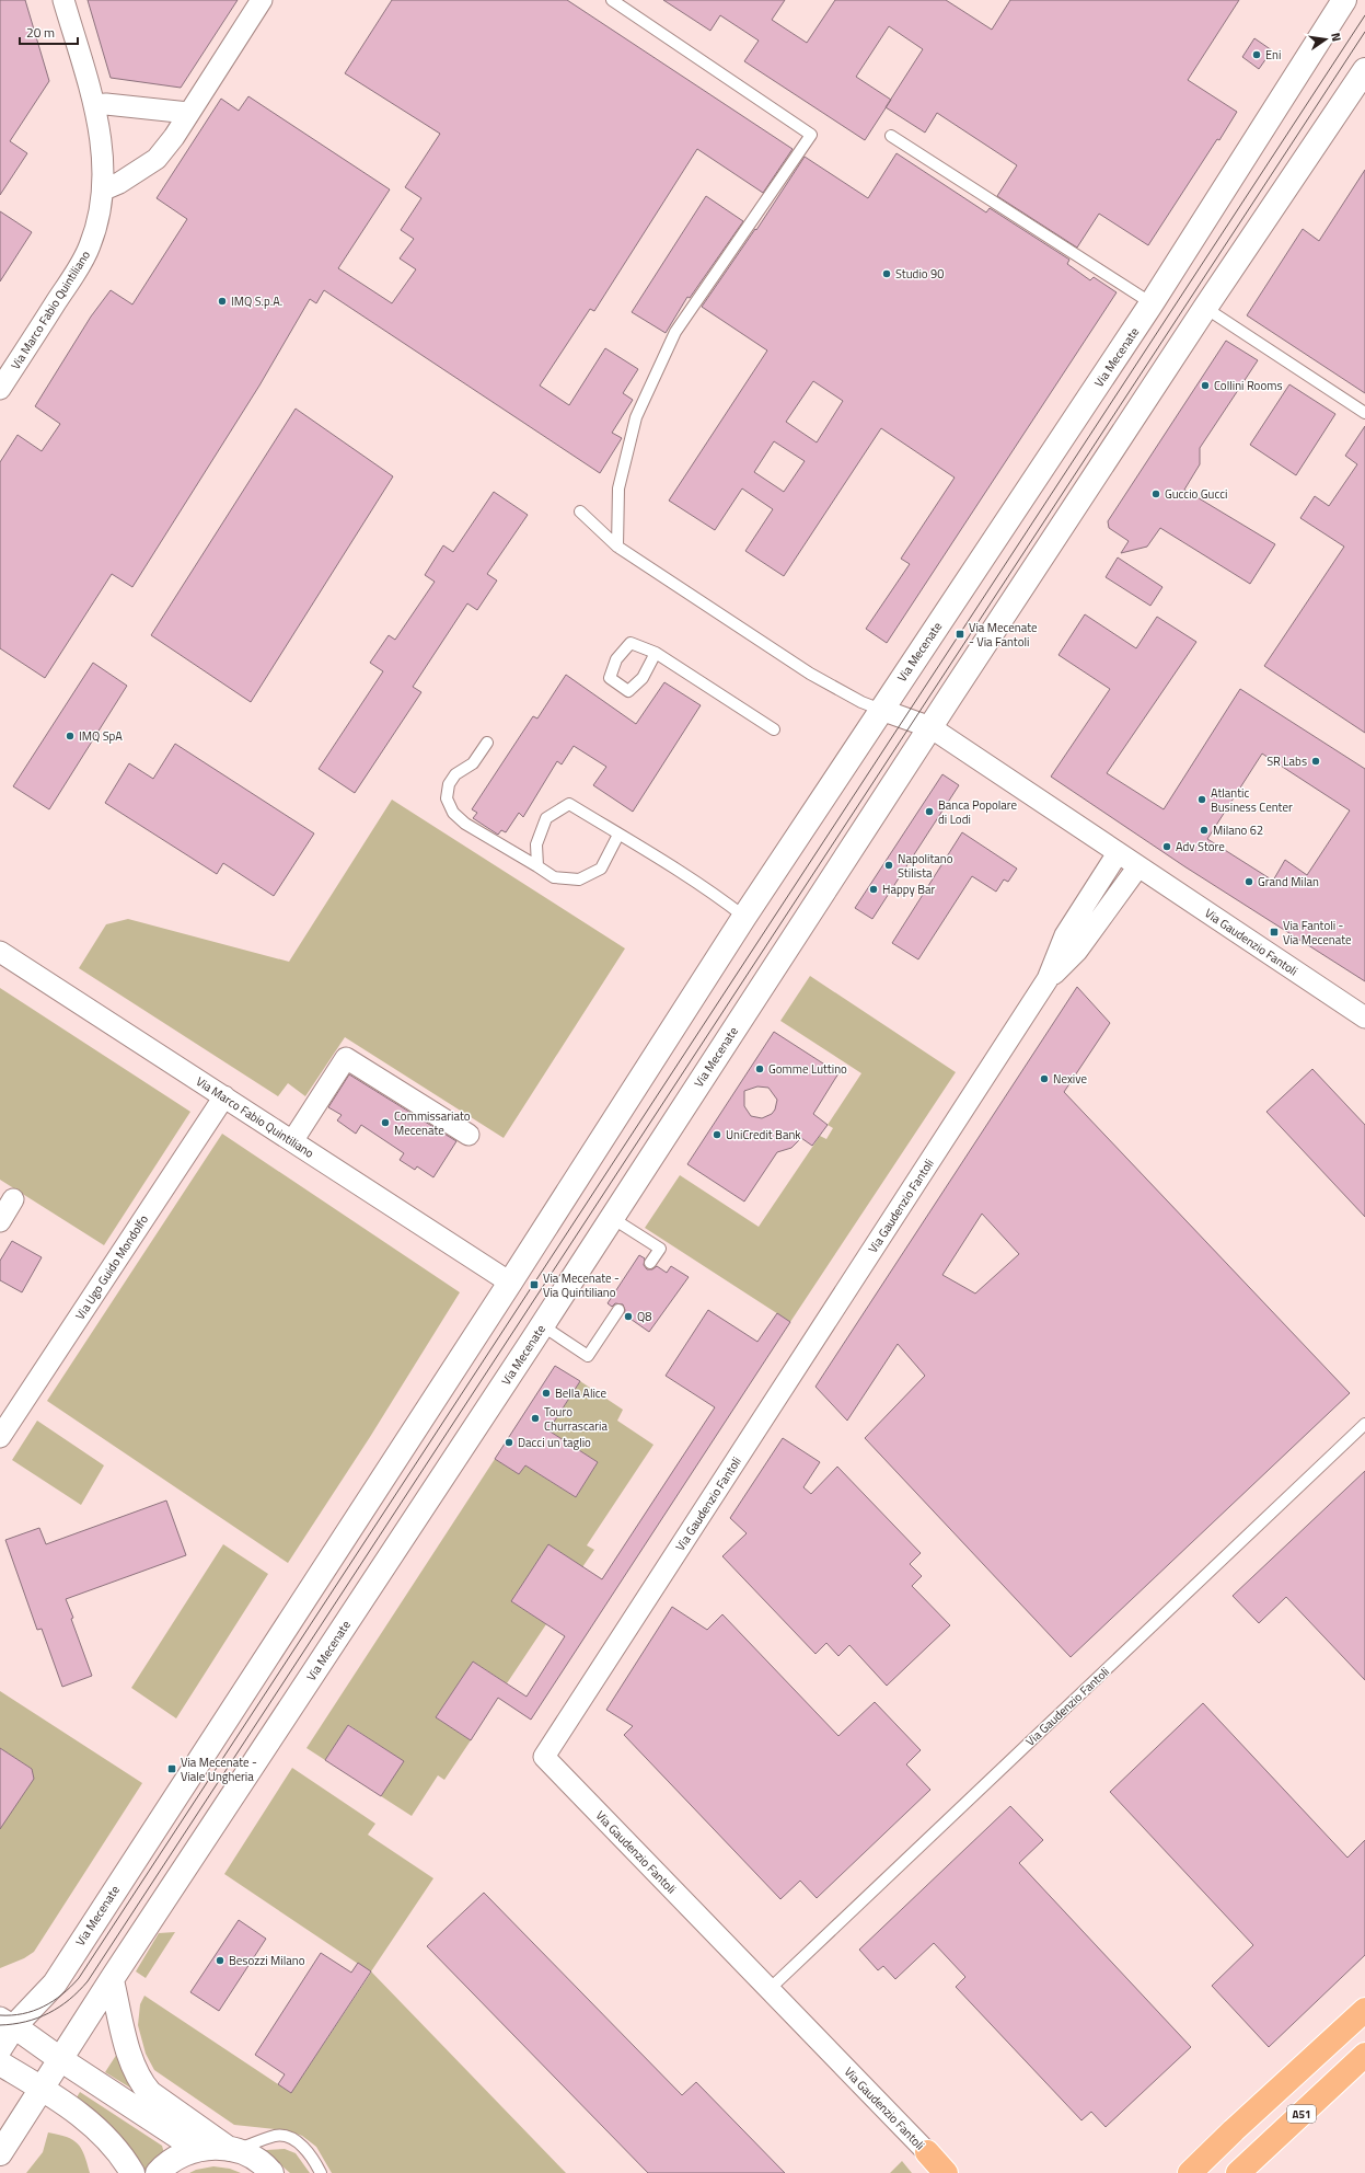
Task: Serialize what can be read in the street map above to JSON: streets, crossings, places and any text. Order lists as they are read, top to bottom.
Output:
{
  "streets": {
    "highway": ["A51"],
    "main road": ["Via Mecenate"],
    "street": ["Via Marco Fabio Quintiliano", "Via Gaudenzio Fantoli", "Via Ugo Guido Mondolfo"]
  },
  "crossings": [
    ["Via Marco Fabio Quintiliano", "Via Mecenate"],
    ["Via Marco Fabio Quintiliano", "Via Ugo Guido Mondolfo"],
    ["Via Mecenate", "Via Gaudenzio Fantoli"]
  ],
  "places": {
    "other": [
      "Eni",
      "Studio 90",
      "IMQ S.p.A.",
      "Collini Rooms",
      "Guccio Gucci",
      "IMQ SpA",
      "SR Labs",
      "Atlantic Business Center",
      "Banca Popolare di Lodi",
      "Milano 62",
      "Adv Store",
      "Napolitano Stilista",
      "Grand Milan",
      "Happy Bar",
      "Gomme Luttino",
      "Nexive",
      "Commissariato Mecenate",
      "UniCredit Bank",
      "Q8",
      "Bella Alice",
      "Touro Churrascaria",
      "Dacci un taglio",
      "Besozzi Milano"
    ],
    "transit": [
      "Via Mecenate - Via Fantoli",
      "Via Fantoli - Via Mecenate",
      "Via Mecenate - Via Quintiliano",
      "Via Mecenate - Viale Ungheria"
    ]
  },
  "scale_bar": "20 m",
  "north": "right"
}
